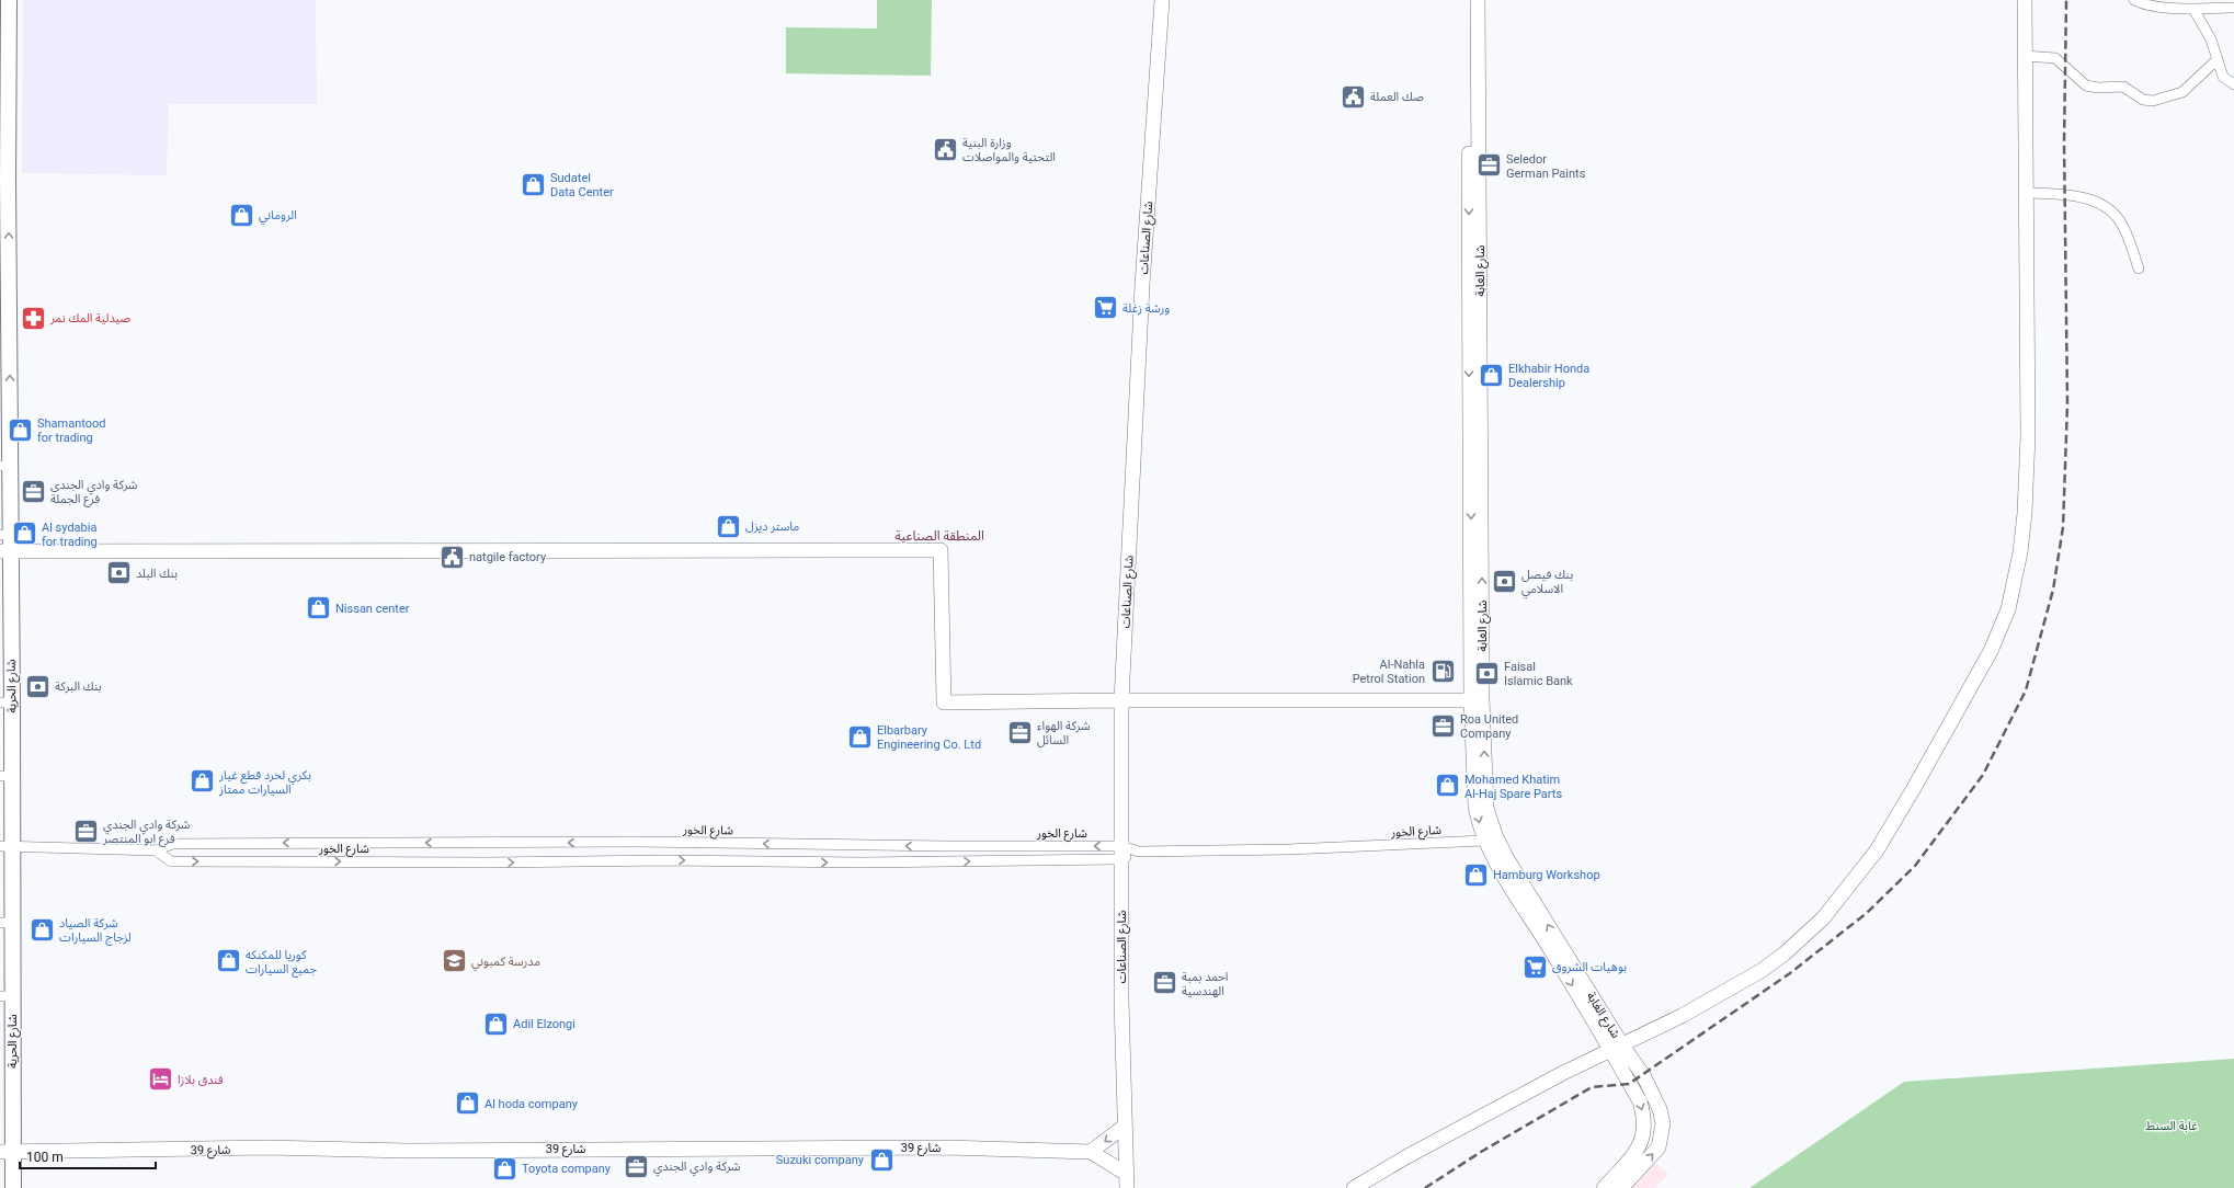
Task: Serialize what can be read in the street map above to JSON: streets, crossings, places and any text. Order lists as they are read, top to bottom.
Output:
{
  "streets": {
    "main road": ["شارع الحرية"],
    "street": [
      "شارع الصناعات",
      "شارع الغابة",
      "شارع الخور",
      "شارع 39"
    ]
  },
  "crossings": [
    ["شارع الصناعات", "شارع الخور"],
    ["شارع الصناعات", "شارع 39"],
    ["شارع الغابة", "شارع الخور"],
    ["شارع الحرية", "شارع الخور"],
    ["شارع الحرية", "شارع 39"]
  ],
  "districts": ["المنطقة الصناعية"],
  "parks": ["غابة السنط"],
  "places": {
    "public building": ["صك العملة", "وزارة البنية التحتية والمواصلات", "natgile factory"],
    "office": [
      "Seledor German Paints",
      "شركة وادي الجندي فرع الجملة",
      "Roa United Company",
      "شركة الهواء السائل",
      "شركة وادي الجندي فرع ابو المنتصر",
      "احمد بمبة الهندسية",
      "شركة وادي الجندي"
    ],
    "shop": [
      "Sudatel Data Center",
      "الروماني",
      "Elkhabir Honda Dealership",
      "Shamantood for trading",
      "ماستر ديزل",
      "Al sydabia for trading",
      "Nissan center",
      "Elbarbary Engineering Co. Ltd",
      "بكري لخرد قطع غيار السيارات ممتاز",
      "Mohamed Khatim Al-Haj Spare Parts",
      "Hamburg Workshop",
      "شركة الصياد لزجاج السيارات",
      "كوريا للمكنكه جميع السيارات",
      "Adil Elzongi",
      "Al hoda company",
      "Suzuki company",
      "Toyota company"
    ],
    "supermarket": ["ورشة زغلة", "بوهيات الشروق"],
    "pharmacy": ["صيدلية المك نمر"],
    "bank": [
      "بنك البلد",
      "بنك فيصل الاسلامي",
      "Faisal Islamic Bank",
      "بنك البركة"
    ],
    "fuel station": ["Al-Nahla Petrol Station"],
    "school or university": ["مدرسة كمبوني"],
    "hotel": ["فندق بلازا"]
  },
  "scale_bar": "100 m"
}
